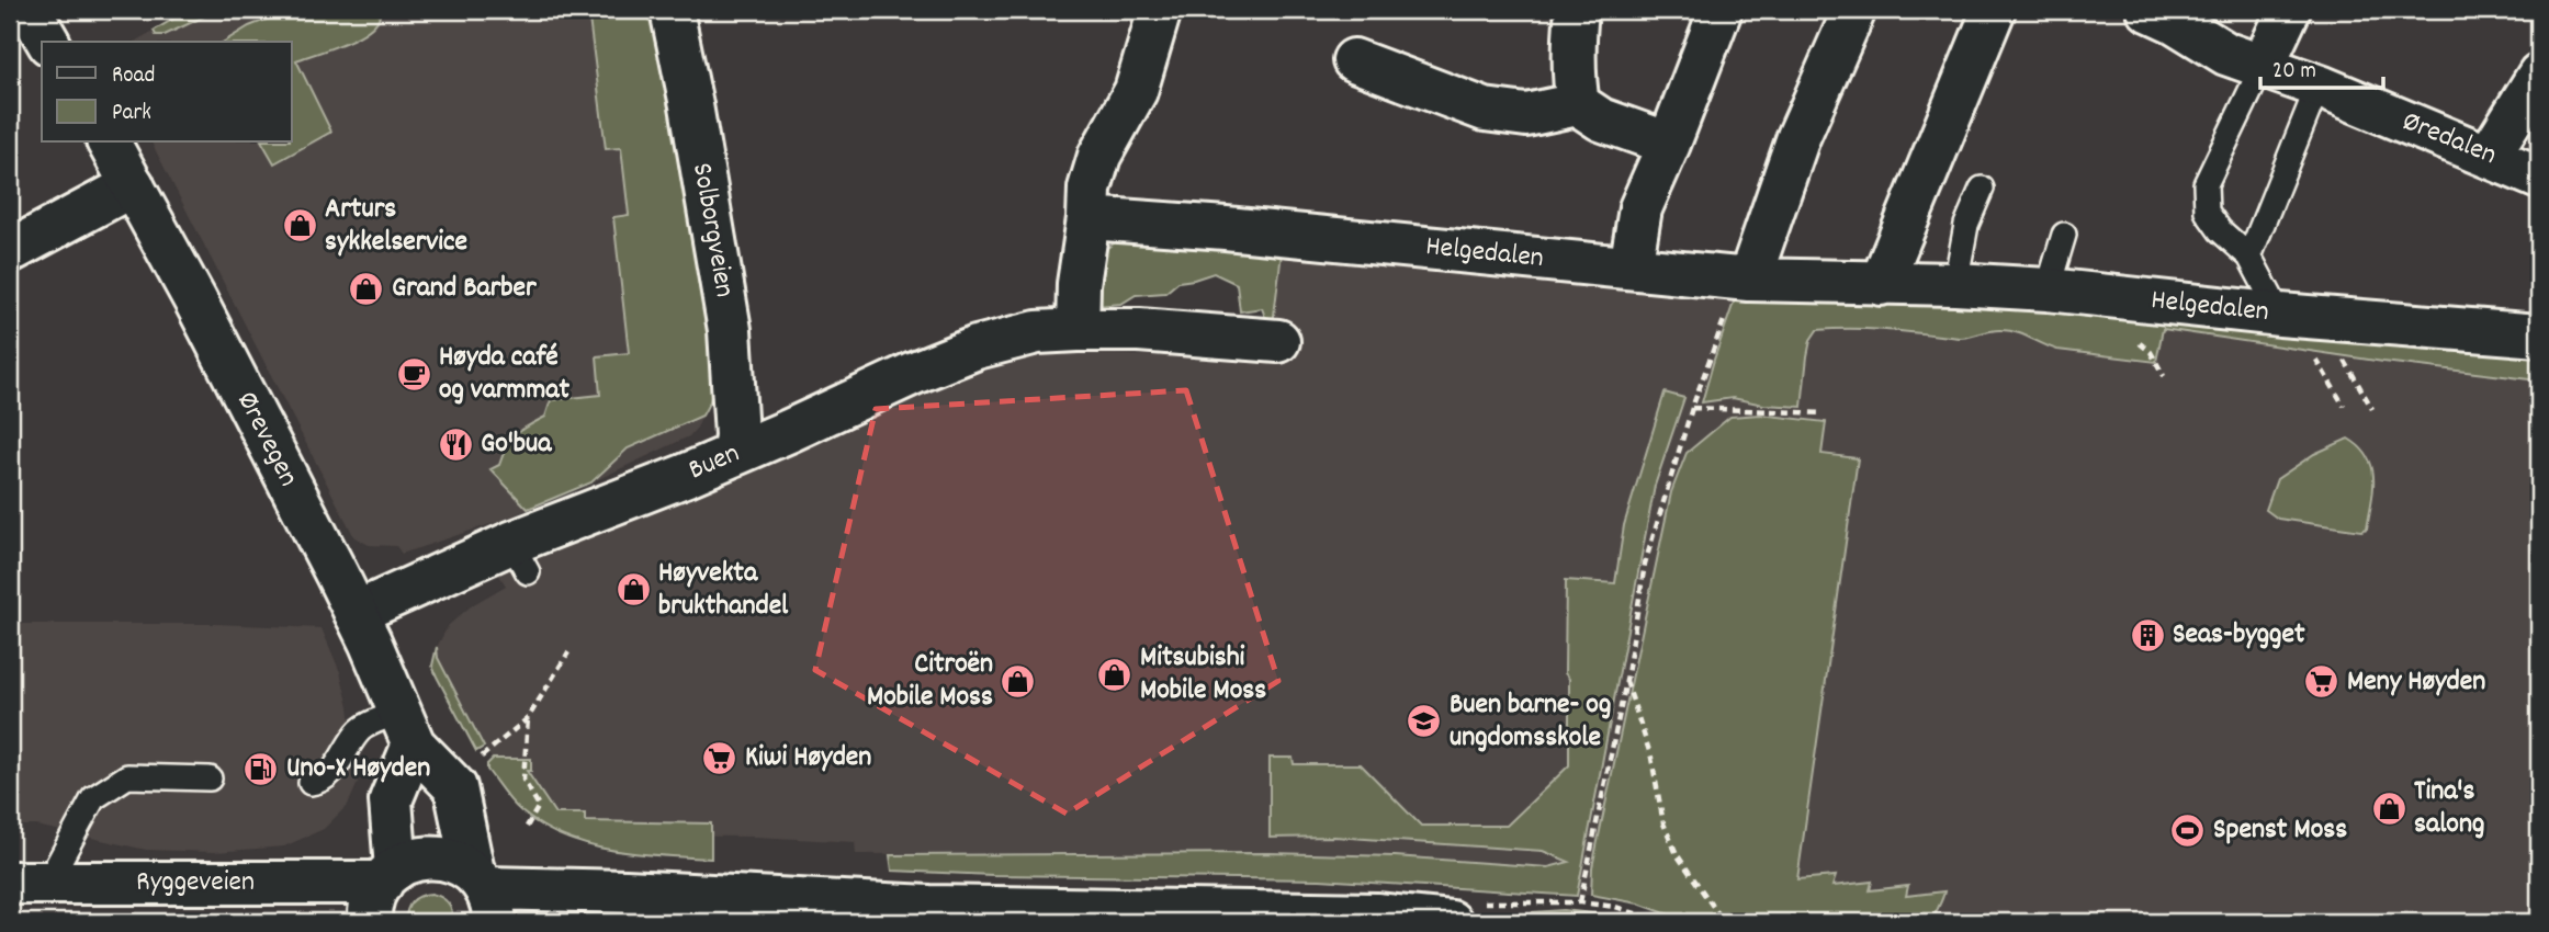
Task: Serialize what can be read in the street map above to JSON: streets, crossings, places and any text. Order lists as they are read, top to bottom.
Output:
{
  "streets": {
    "street": [
      "Øredalen",
      "Solborgveien",
      "Helgedalen",
      "Ørevegen",
      "Buen",
      "Ryggeveien"
    ]
  },
  "crossings": [
    ["Solborgveien", "Buen"],
    ["Ørevegen", "Buen"],
    ["Ørevegen", "Ryggeveien"]
  ],
  "places": {
    "shop": [
      "Arturs sykkelservice",
      "Grand Barber",
      "Høyvekta brukthandel",
      "Mitsubishi Mobile Moss",
      "Citroën Mobile Moss",
      "Tina's salong"
    ],
    "cafe": ["Høyda café og varmmat"],
    "restaurant": ["Go'bua"],
    "building": ["Seas-bygget"],
    "supermarket": ["Meny Høyden", "Kiwi Høyden"],
    "school or university": ["Buen barne- og ungdomsskole"],
    "fuel station": ["Uno-X Høyden"],
    "sports": ["Spenst Moss"]
  },
  "legend": ["Road", "Park"],
  "scale_bar": "20 m"
}
